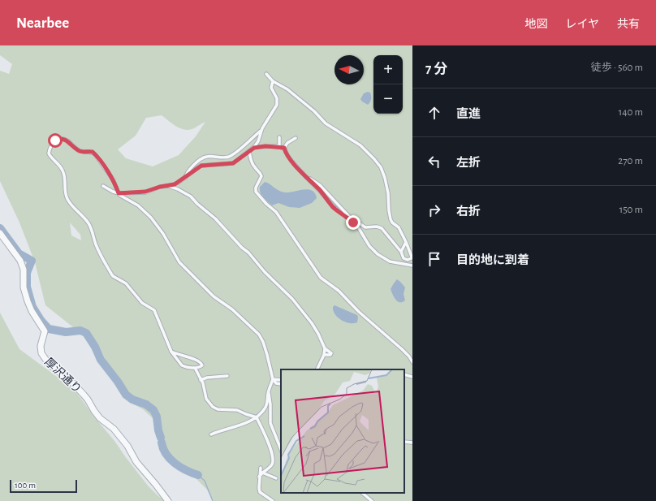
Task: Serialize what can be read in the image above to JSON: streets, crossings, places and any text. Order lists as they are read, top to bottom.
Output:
{
  "streets": {
    "street": ["厚沢通り"]
  },
  "scale_bar": "100 m",
  "north": "left",
  "page": {
    "header": "Nearbee",
    "nav": ["地図", "レイヤ", "共有"],
    "heading": ["7 分", "徒歩 · 560 m"],
    "map_buttons": ["+", "−"],
    "list": [
      ["直進", "140 m"],
      ["左折", "270 m"],
      ["右折", "150 m"],
      "目的地に到着"
    ],
    "scale": "100 m"
  }
}
